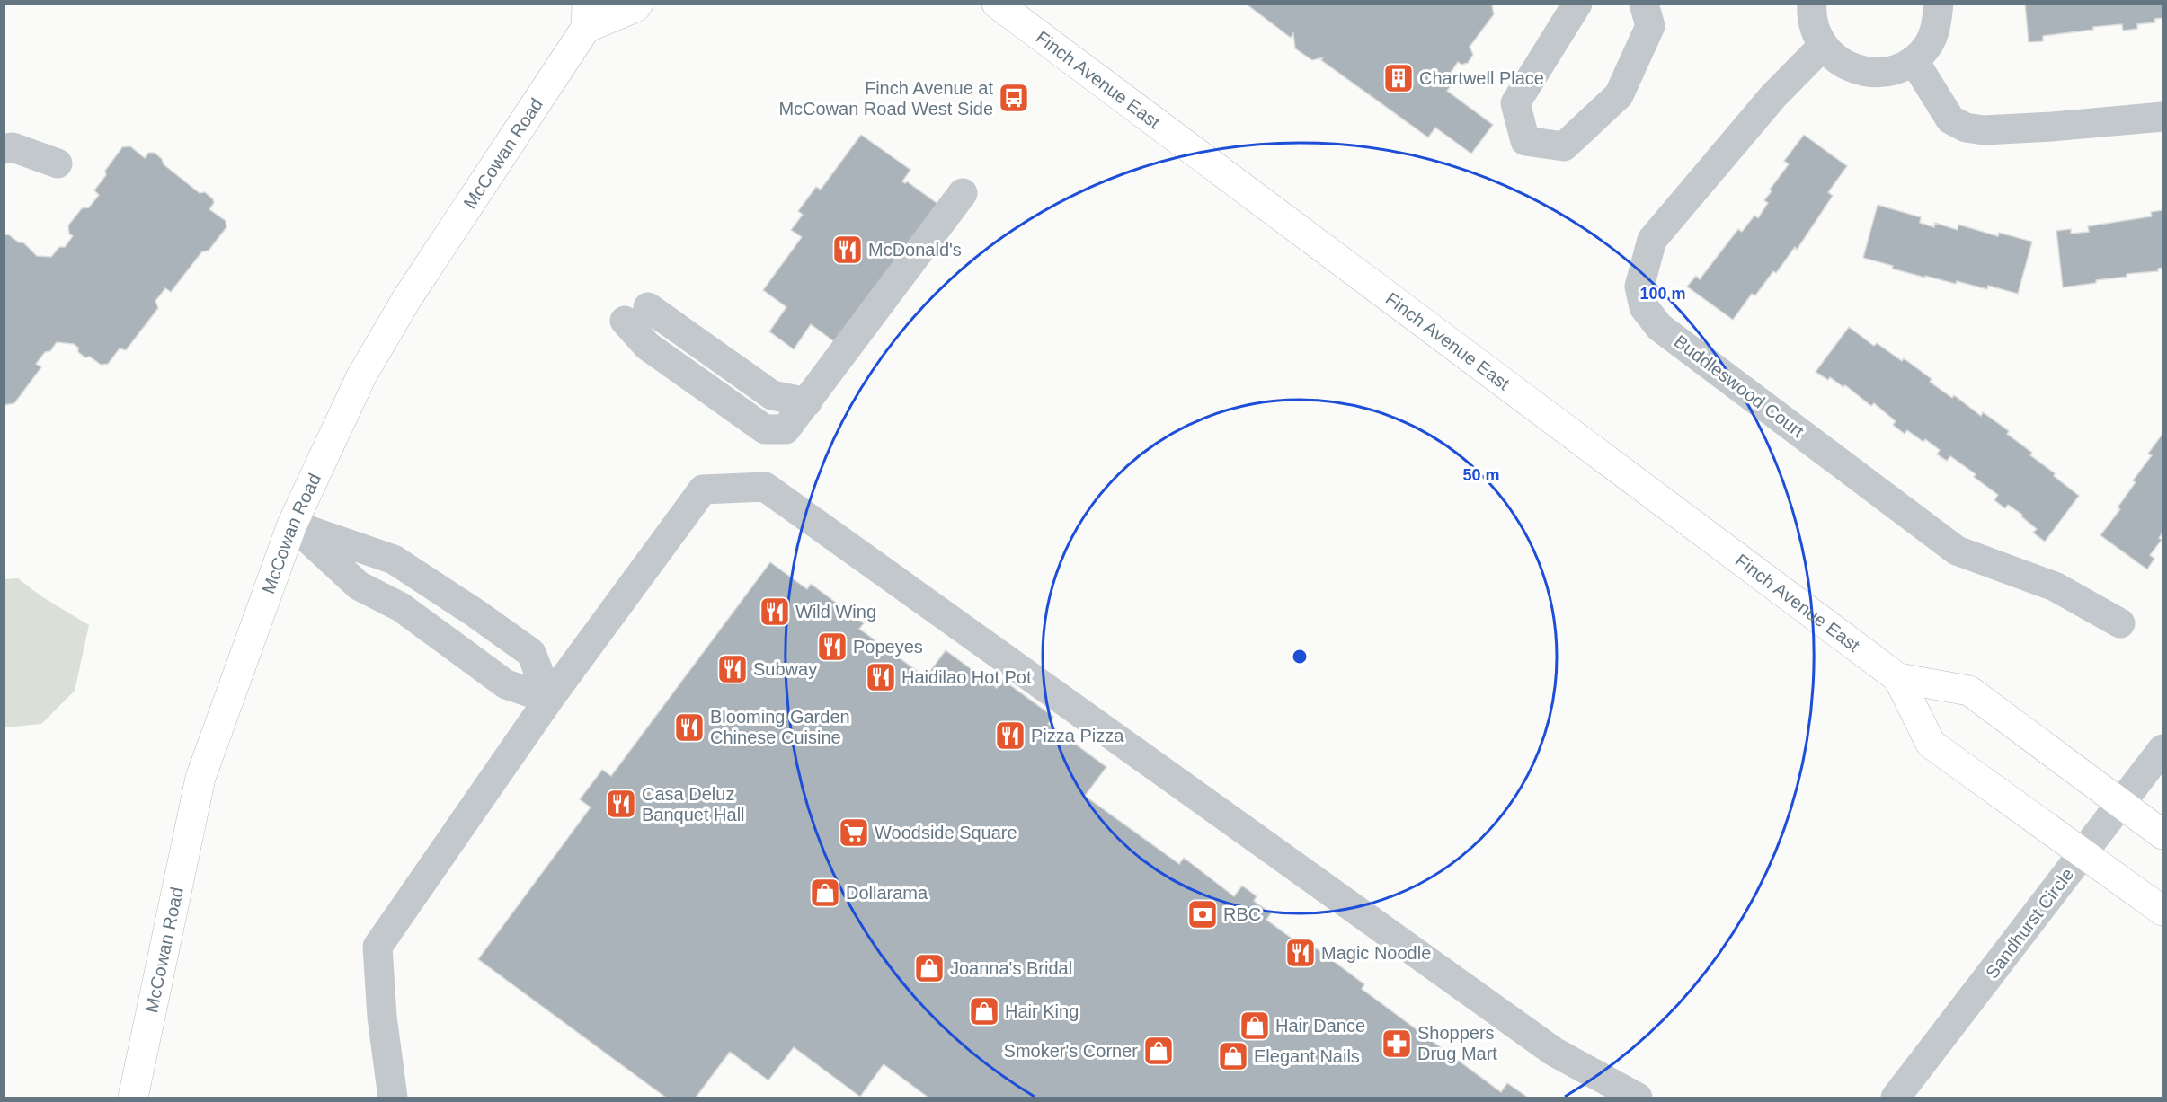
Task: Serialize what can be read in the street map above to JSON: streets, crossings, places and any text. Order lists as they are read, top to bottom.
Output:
{
  "streets": {
    "main road": ["Finch Avenue East", "McCowan Road"],
    "street": ["Buddleswood Court", "Sandhurst Circle"]
  },
  "crossings": [
    ["Finch Avenue East", "Sandhurst Circle"]
  ],
  "places": {
    "building": ["Chartwell Place"],
    "bus stop": ["Finch Avenue at McCowan Road West Side"],
    "restaurant": [
      "McDonald's",
      "Wild Wing",
      "Popeyes",
      "Subway",
      "Haidilao Hot Pot",
      "Blooming Garden Chinese Cuisine",
      "Pizza Pizza",
      "Casa Deluz Banquet Hall",
      "Magic Noodle"
    ],
    "supermarket": ["Woodside Square"],
    "shop": [
      "Dollarama",
      "Joanna's Bridal",
      "Hair King",
      "Hair Dance",
      "Smoker's Corner",
      "Elegant Nails"
    ],
    "bank": ["RBC"],
    "pharmacy": ["Shoppers Drug Mart"]
  },
  "rings": ["100 m", "50 m"]
}
